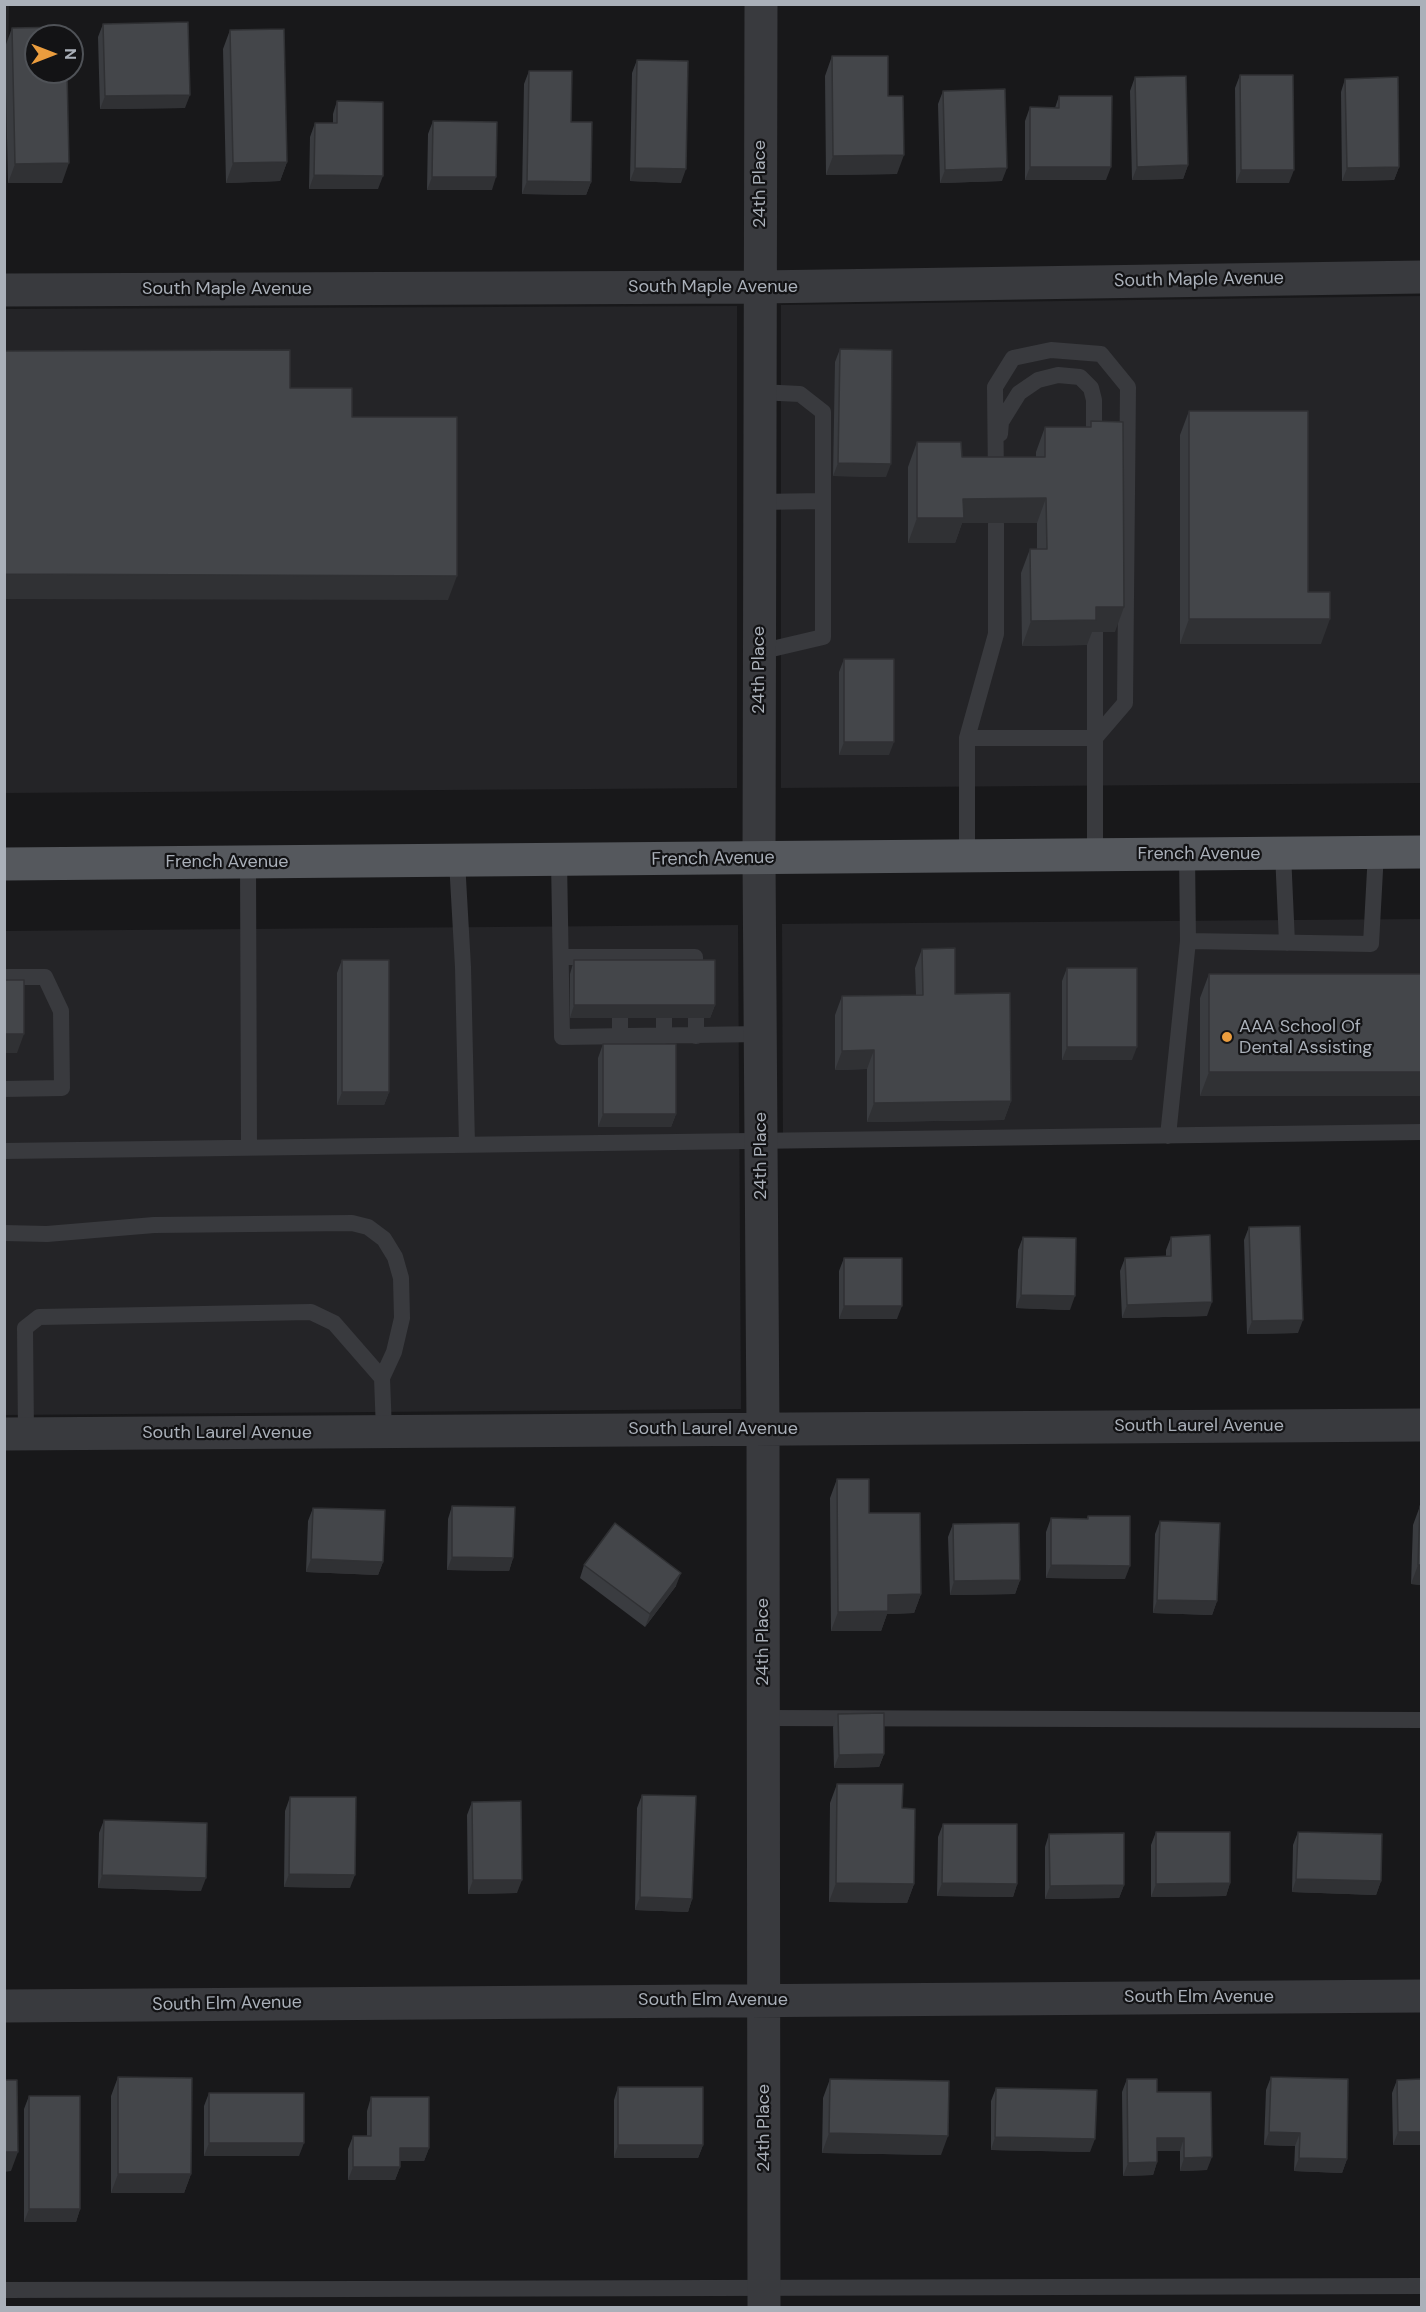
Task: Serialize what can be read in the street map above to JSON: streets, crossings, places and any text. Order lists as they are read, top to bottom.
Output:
{
  "streets": {
    "main road": ["French Avenue"],
    "street": [
      "24th Place",
      "South Maple Avenue",
      "South Laurel Avenue",
      "South Elm Avenue"
    ]
  },
  "crossings": [
    ["24th Place", "South Maple Avenue"],
    ["24th Place", "French Avenue"],
    ["24th Place", "South Laurel Avenue"],
    ["24th Place", "South Elm Avenue"]
  ],
  "places": ["AAA School Of Dental Assisting"],
  "north": "right"
}
